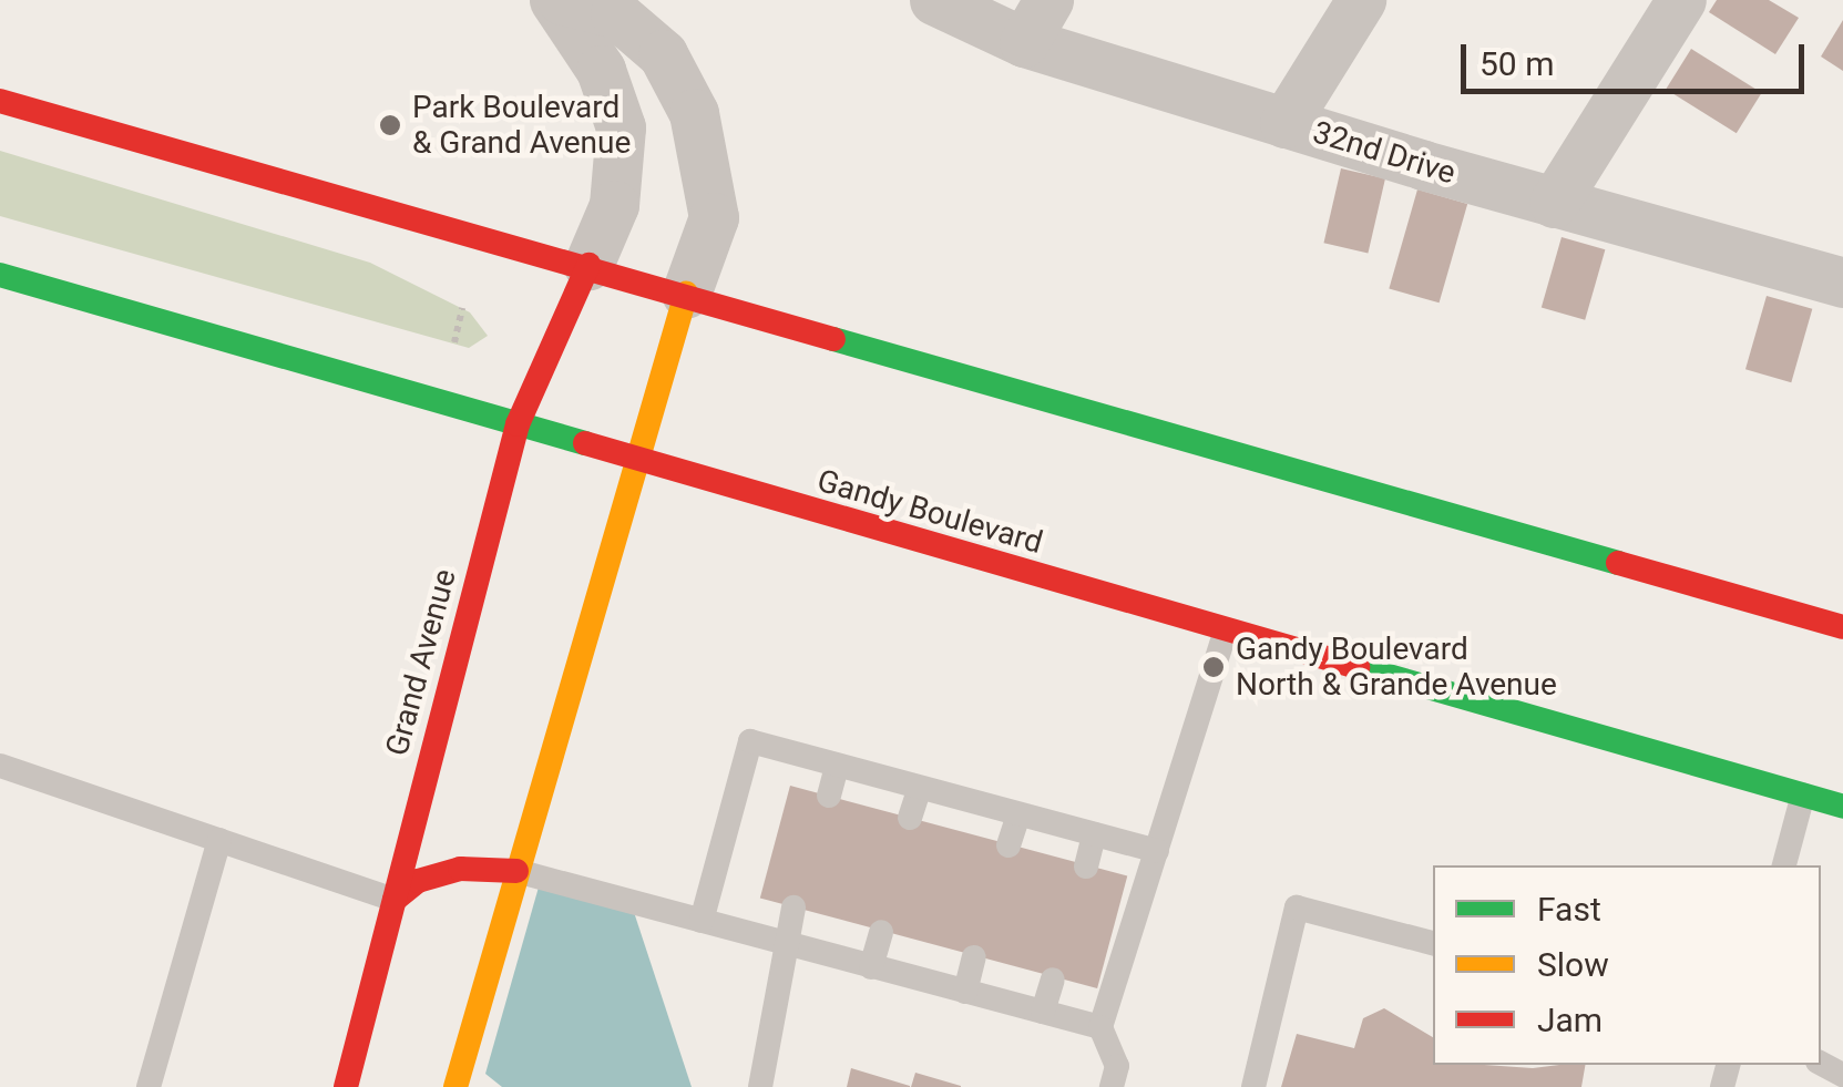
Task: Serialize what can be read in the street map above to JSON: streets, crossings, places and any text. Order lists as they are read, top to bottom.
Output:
{
  "streets": {
    "main road": ["Gandy Boulevard", "Grand Avenue"],
    "street": ["32nd Drive"]
  },
  "crossings": [
    ["Gandy Boulevard", "Grand Avenue"]
  ],
  "places": ["Park Boulevard & Grand Avenue", "Gandy Boulevard North & Grande Avenue"],
  "legend": ["Fast", "Slow", "Jam"],
  "scale_bar": "50 m"
}
